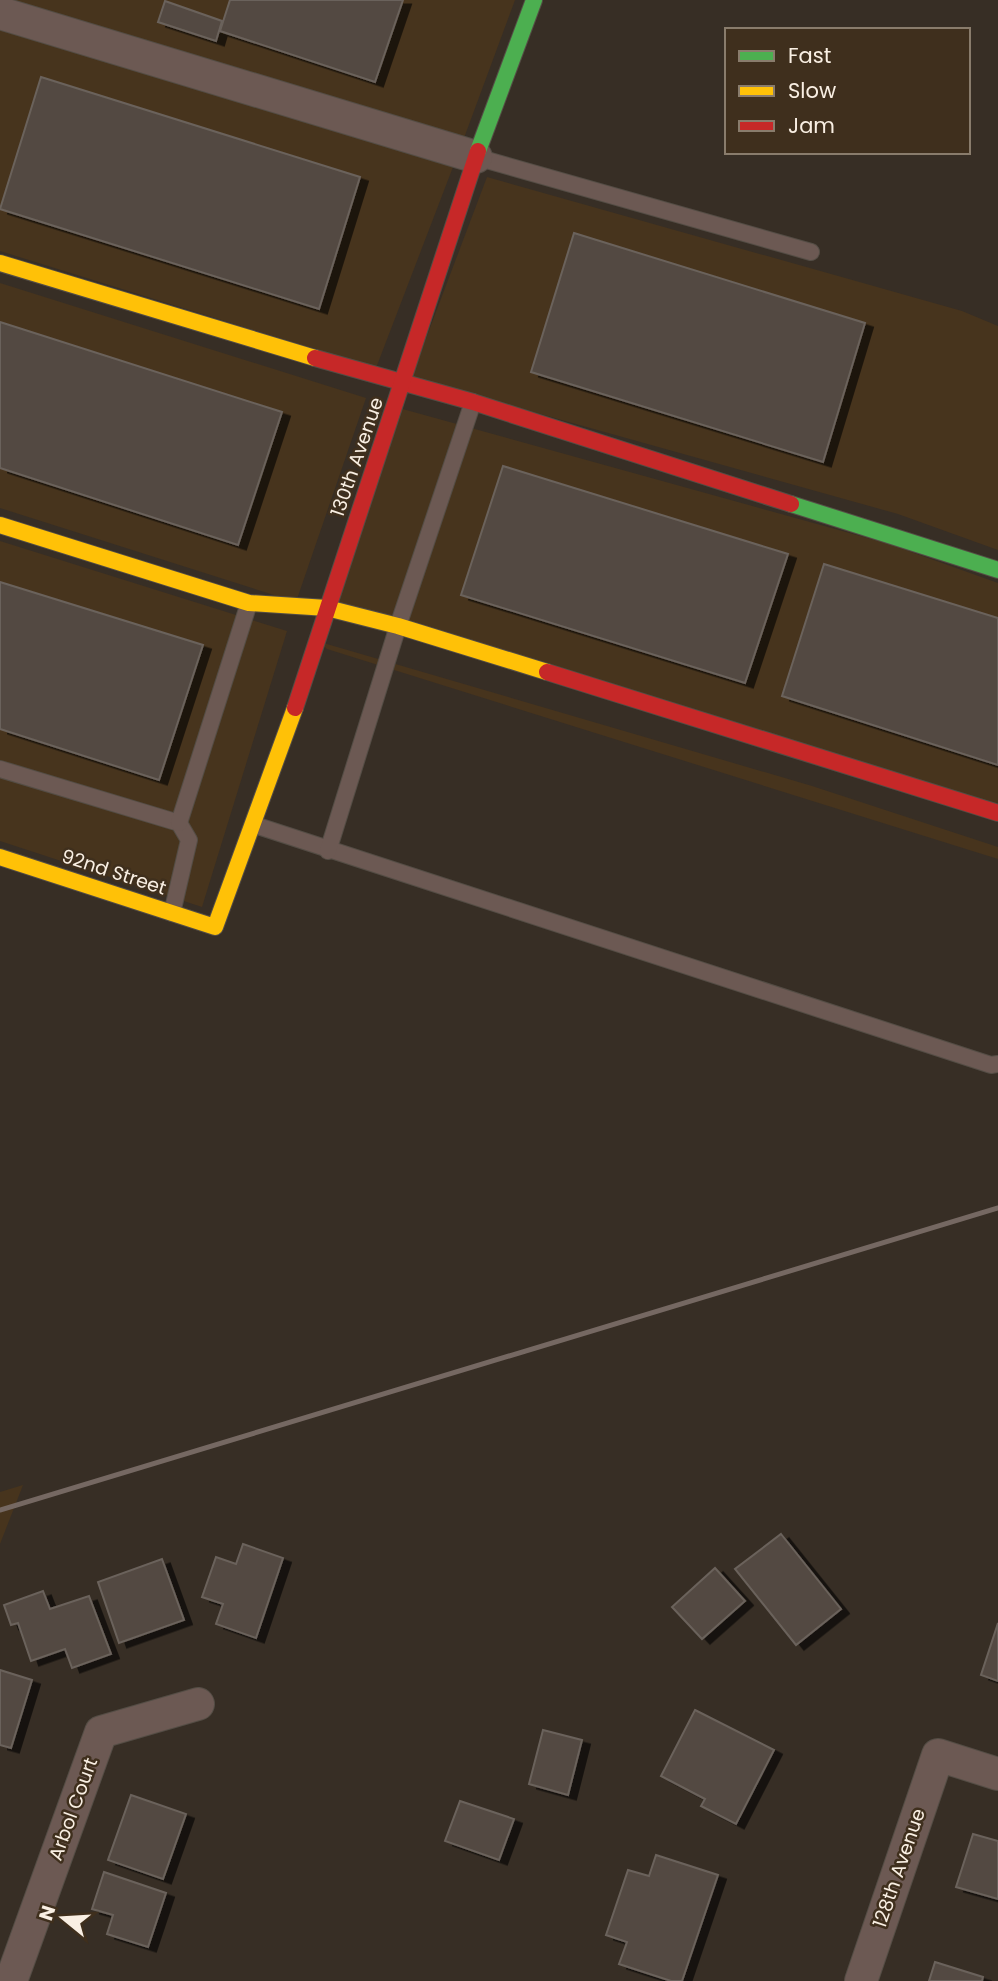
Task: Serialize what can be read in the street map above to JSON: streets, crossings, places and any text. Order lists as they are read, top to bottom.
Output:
{
  "streets": {
    "street": [
      "130th Avenue",
      "92nd Street",
      "Arbol Court",
      "128th Avenue"
    ]
  },
  "crossings": [
    ["130th Avenue", "92nd Street"]
  ],
  "legend": ["Fast", "Slow", "Jam"],
  "north": "left"
}
